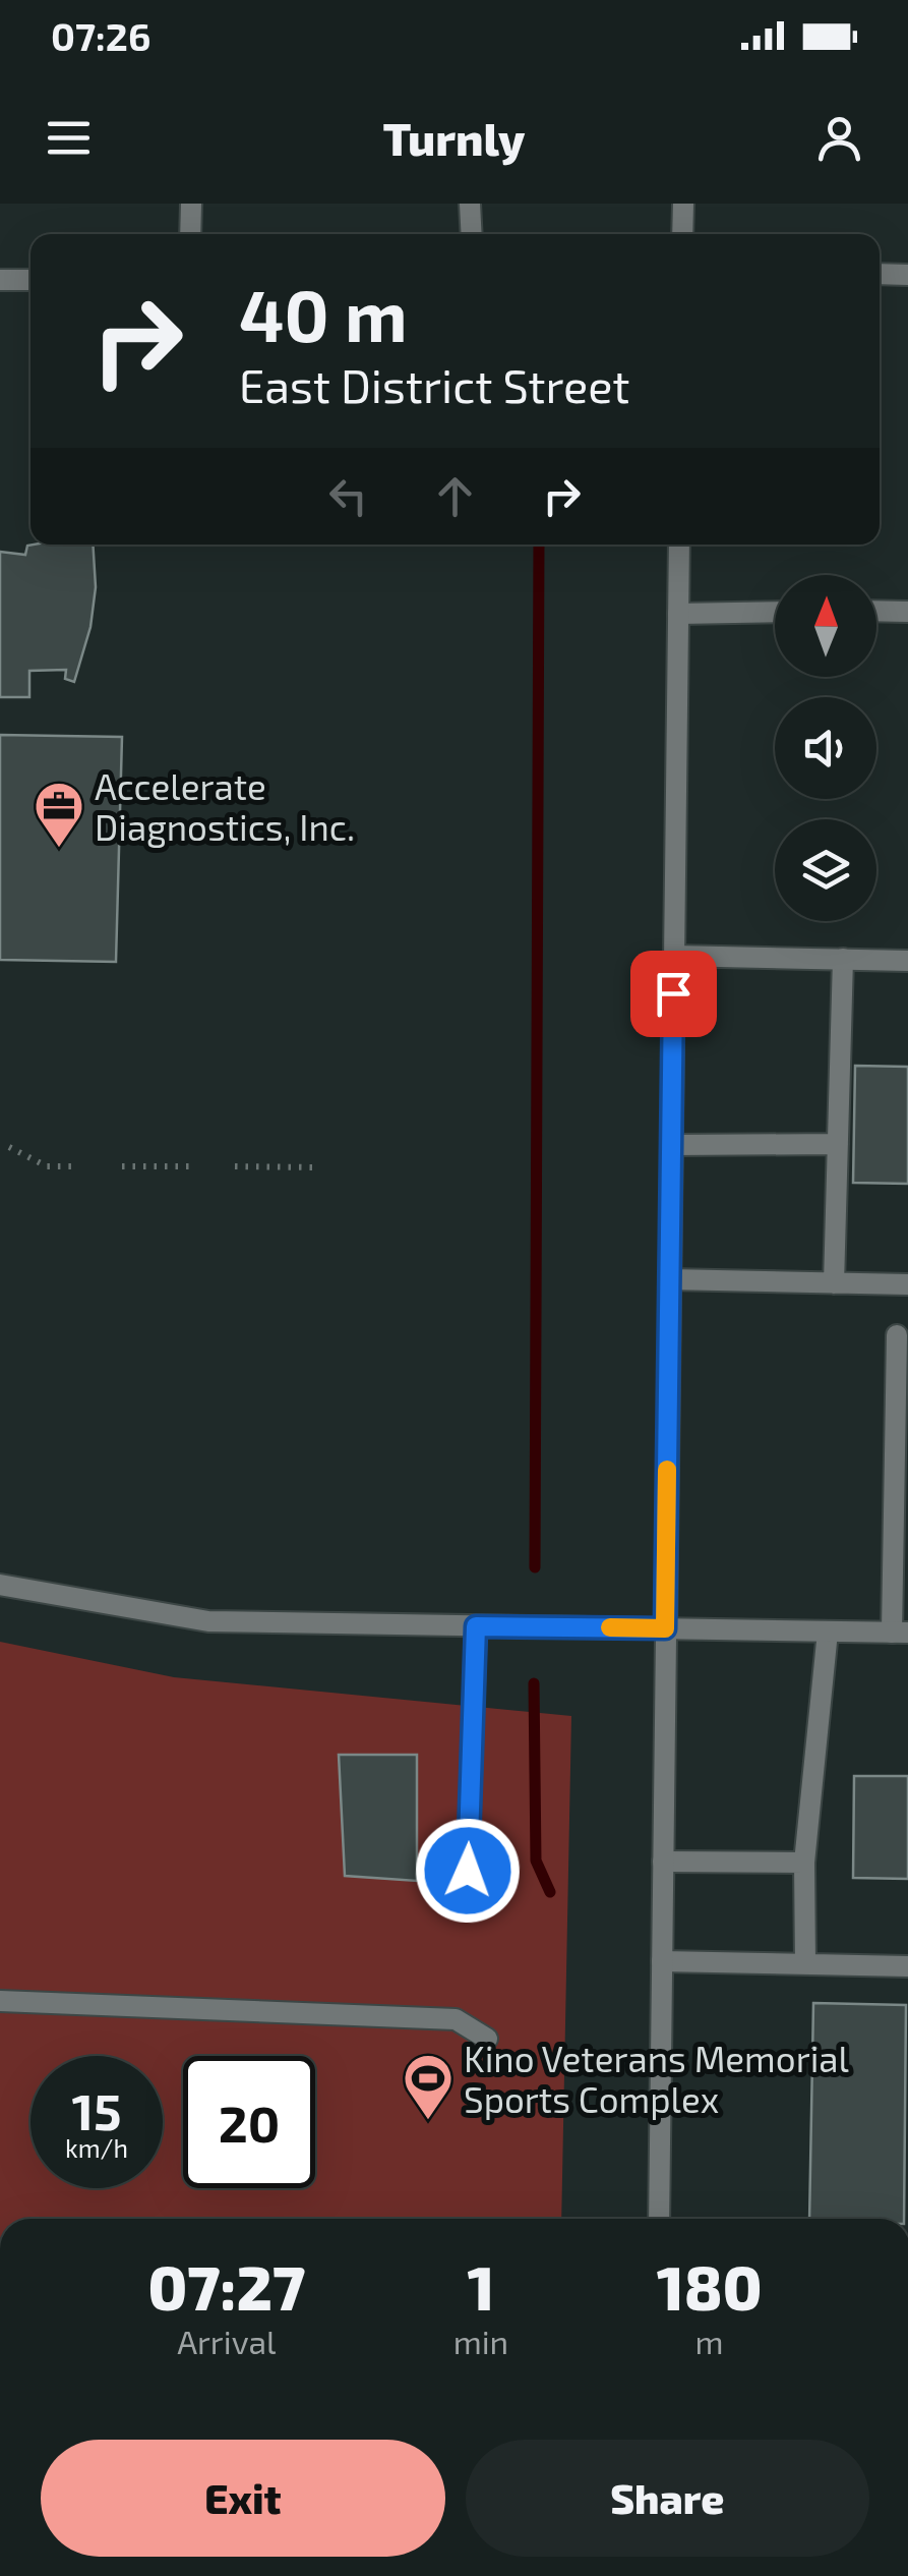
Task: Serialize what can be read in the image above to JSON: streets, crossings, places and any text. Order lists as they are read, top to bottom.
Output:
{
  "places": {
    "office": ["Accelerate Diagnostics, Inc."],
    "sports": ["Kino Veterans Memorial Sports Complex"]
  },
  "north": "top",
  "page": {
    "status": "07:26",
    "header": "Turnly",
    "turn": ["40 m", "East District Street"],
    "speed": "15 km/h",
    "limit": "20",
    "eta": [
      "07:27",
      "Arrival",
      "1",
      "min",
      "180",
      "m"
    ],
    "buttons": ["Exit", "Share"]
  }
}
